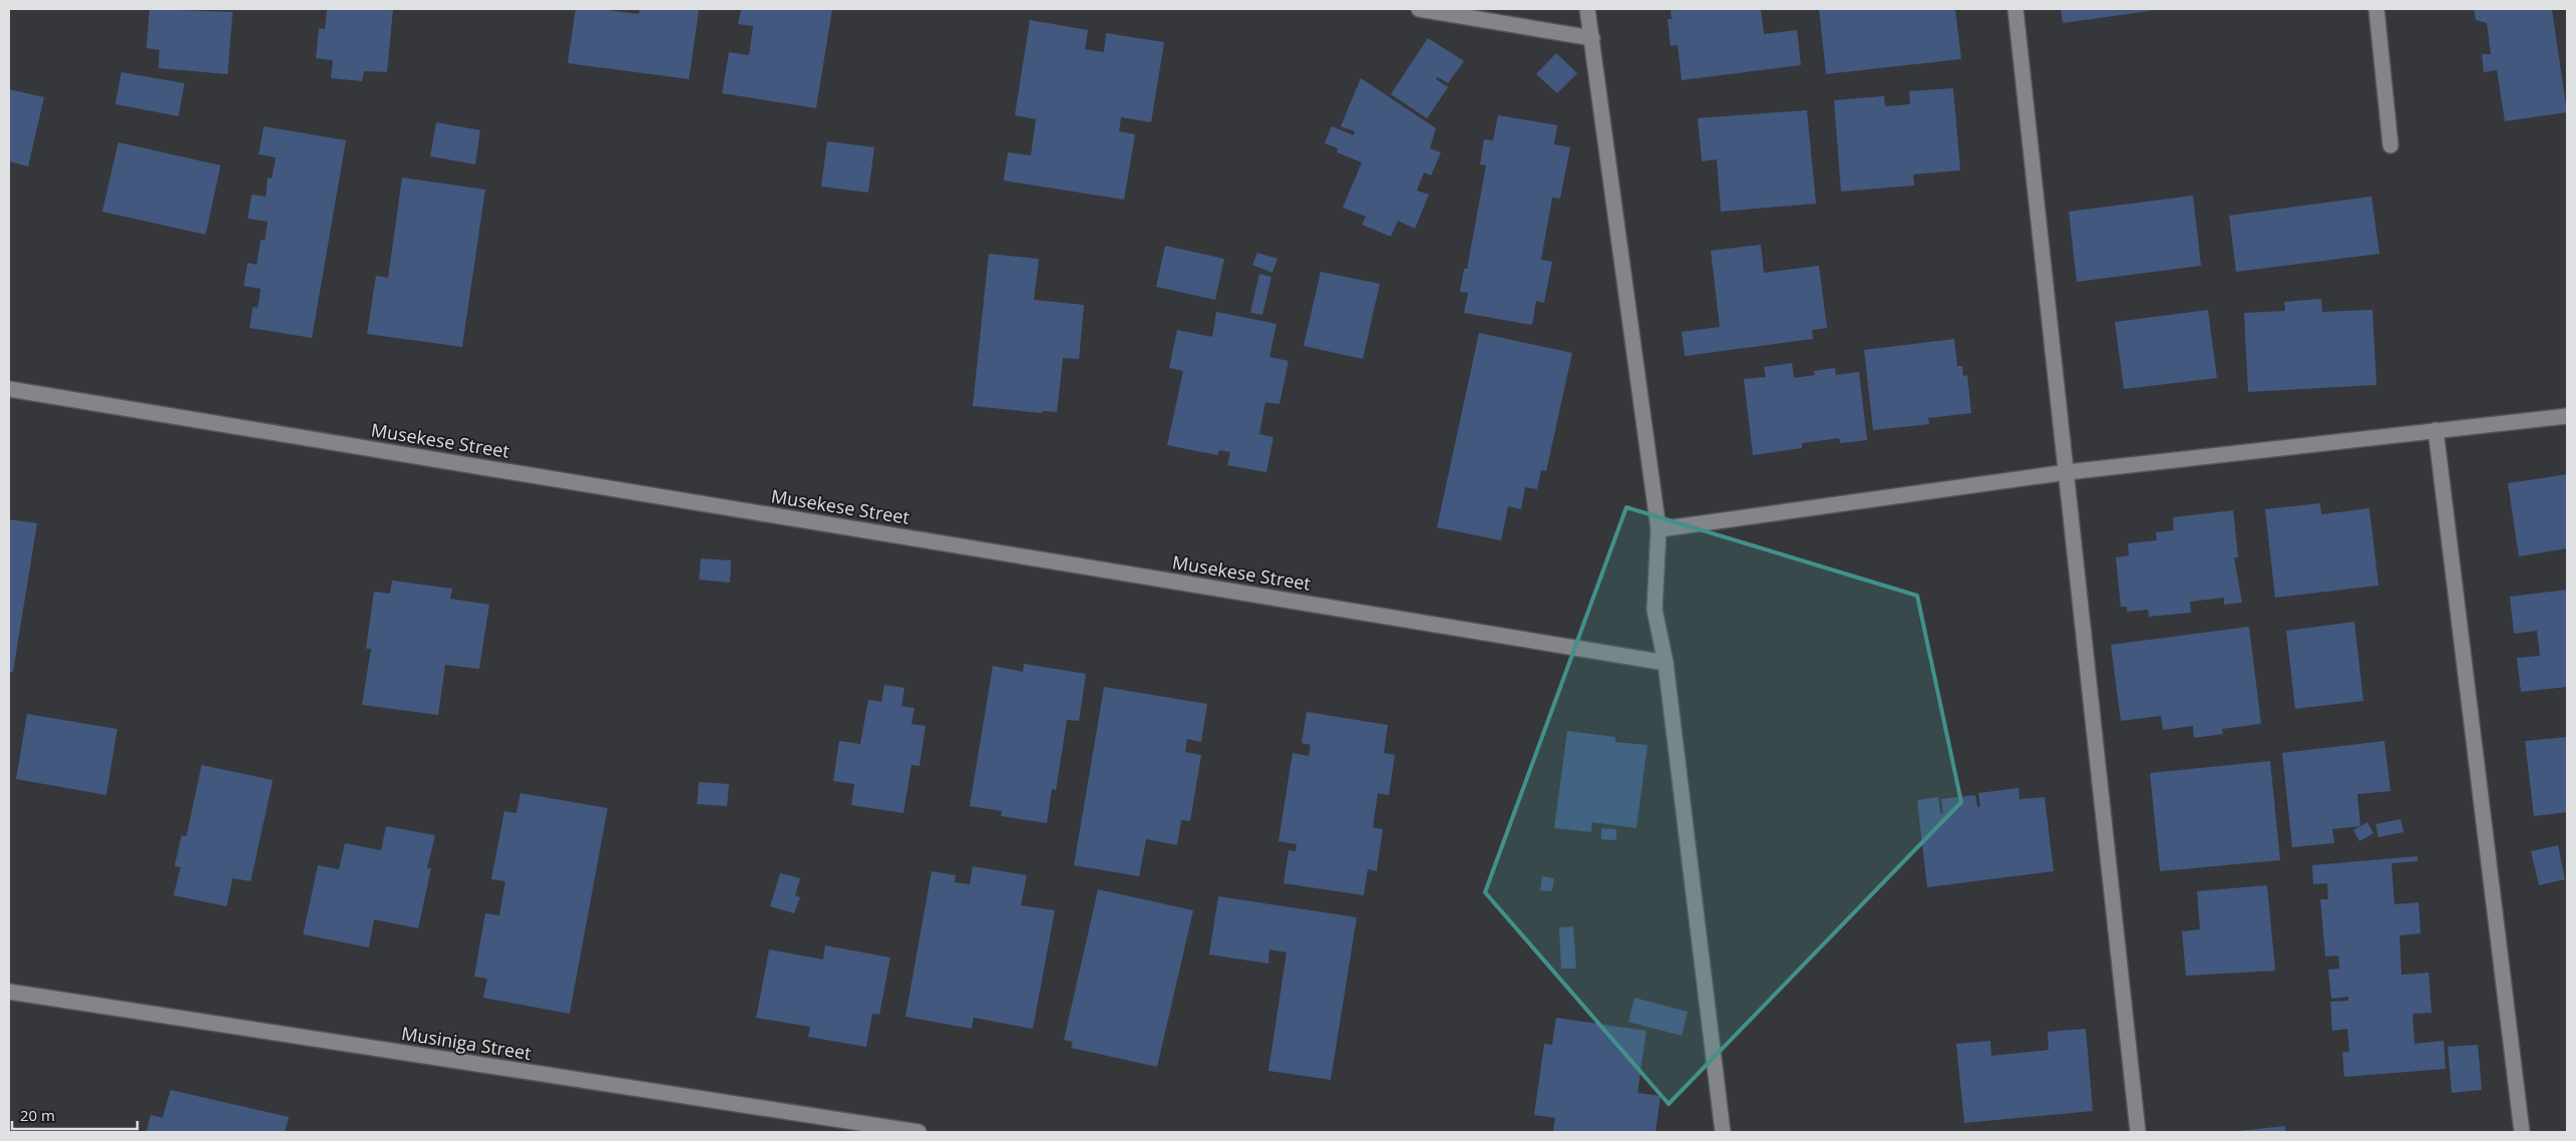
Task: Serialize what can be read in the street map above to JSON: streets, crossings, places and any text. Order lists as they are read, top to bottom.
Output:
{
  "streets": {
    "street": ["Musekese Street", "Musiniga Street"]
  },
  "scale_bar": "20 m"
}
